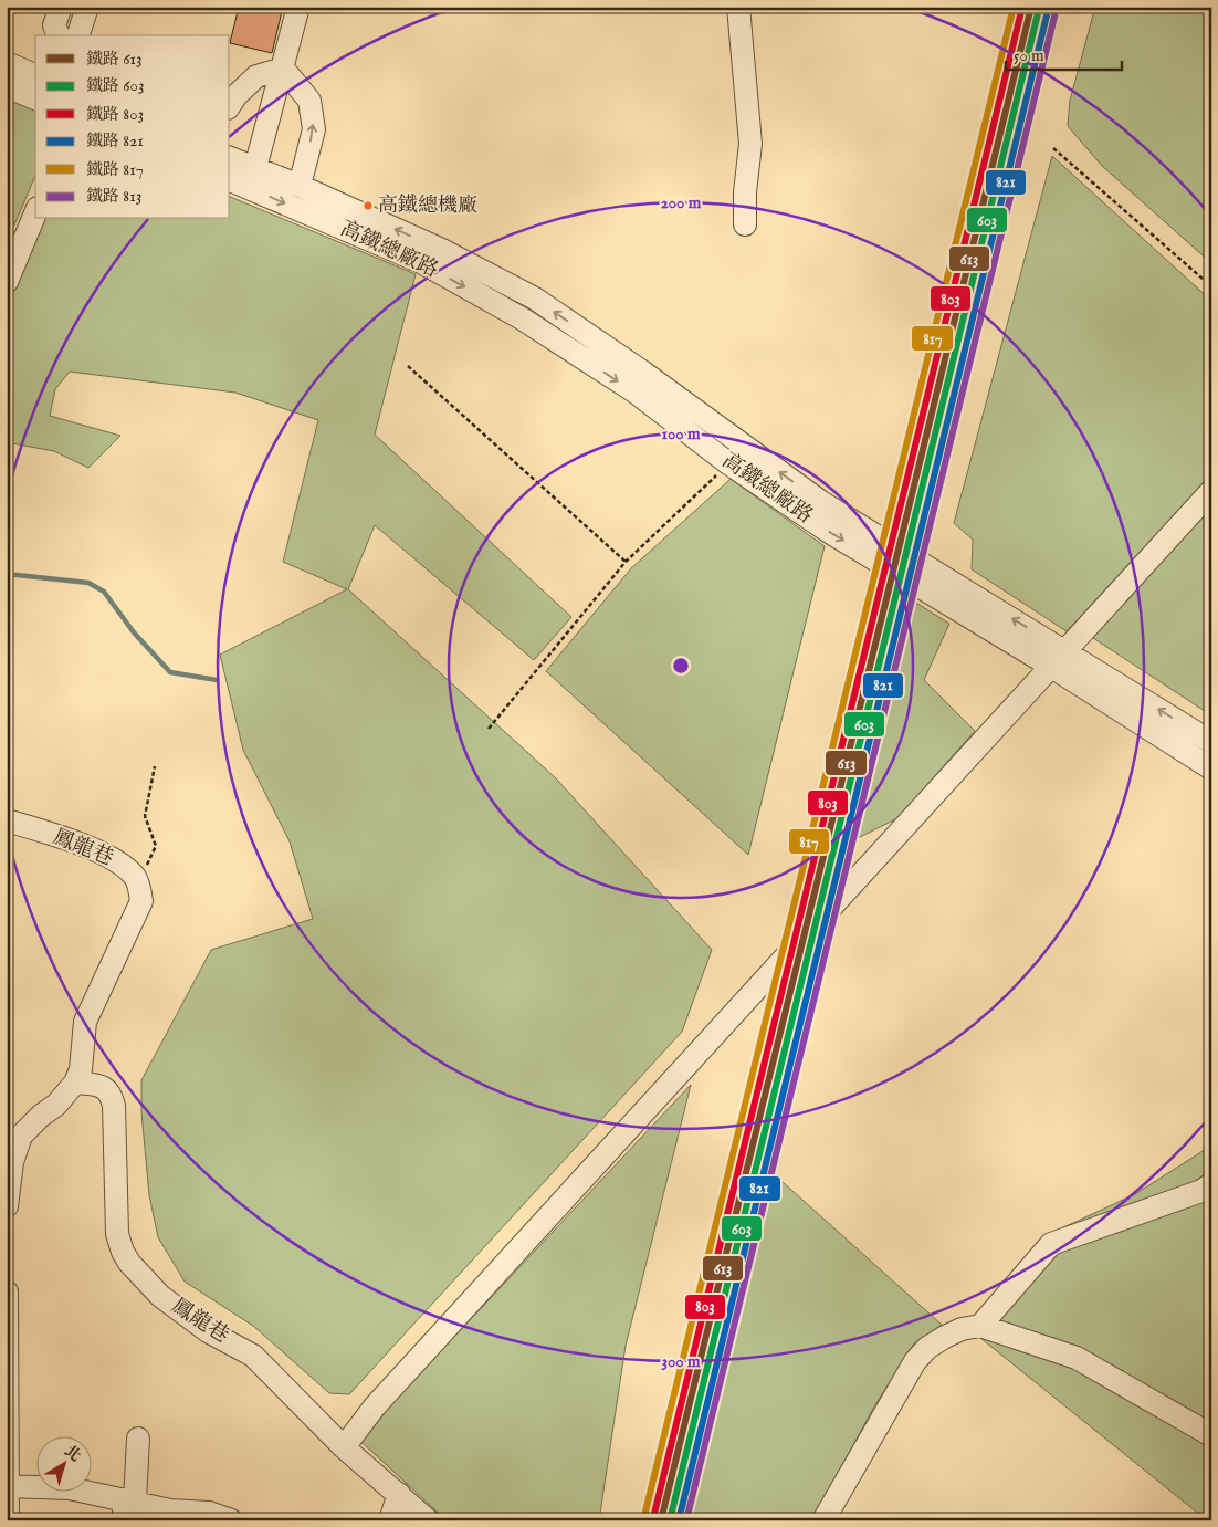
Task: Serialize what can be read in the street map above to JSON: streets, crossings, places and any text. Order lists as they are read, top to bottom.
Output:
{
  "streets": {
    "street": ["高鐵總廠路", "鳳龍巷"]
  },
  "places": ["高鐵總機廠"],
  "lines": [
    "rail line 613",
    "rail line 803",
    "rail line 817",
    "rail line 603",
    "rail line 821",
    "rail line 813"
  ],
  "legend": [
    "鐵路 613",
    "鐵路 603",
    "鐵路 803",
    "鐵路 821",
    "鐵路 817",
    "鐵路 813"
  ],
  "scale_bar": "50 m",
  "north": "top right",
  "rings": ["200 m", "100 m", "300 m"]
}
